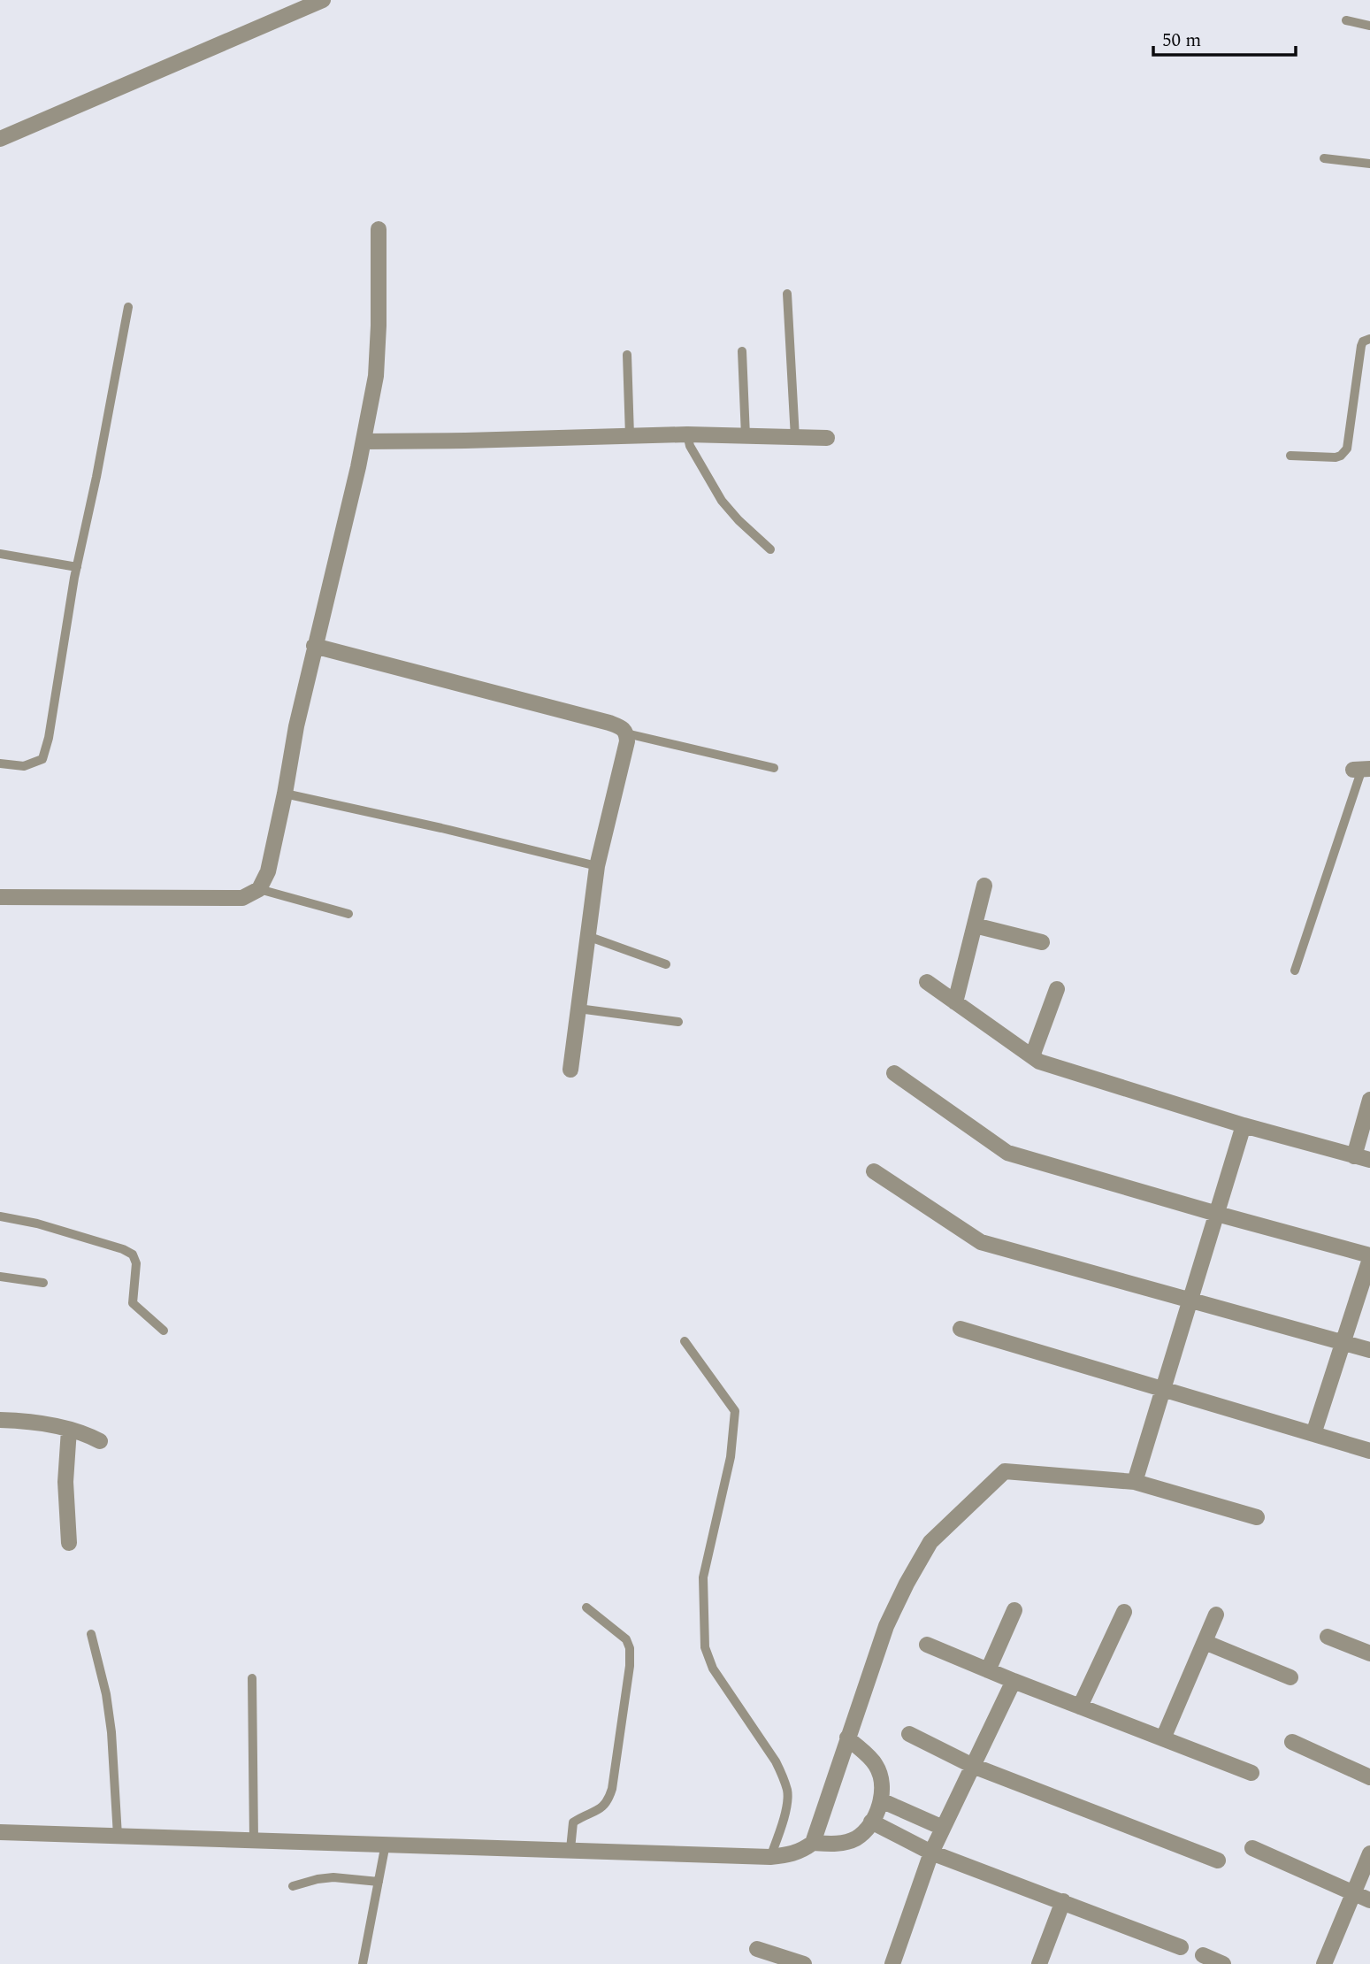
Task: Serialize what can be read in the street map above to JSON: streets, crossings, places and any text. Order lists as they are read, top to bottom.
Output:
{
  "scale_bar": "50 m"
}
